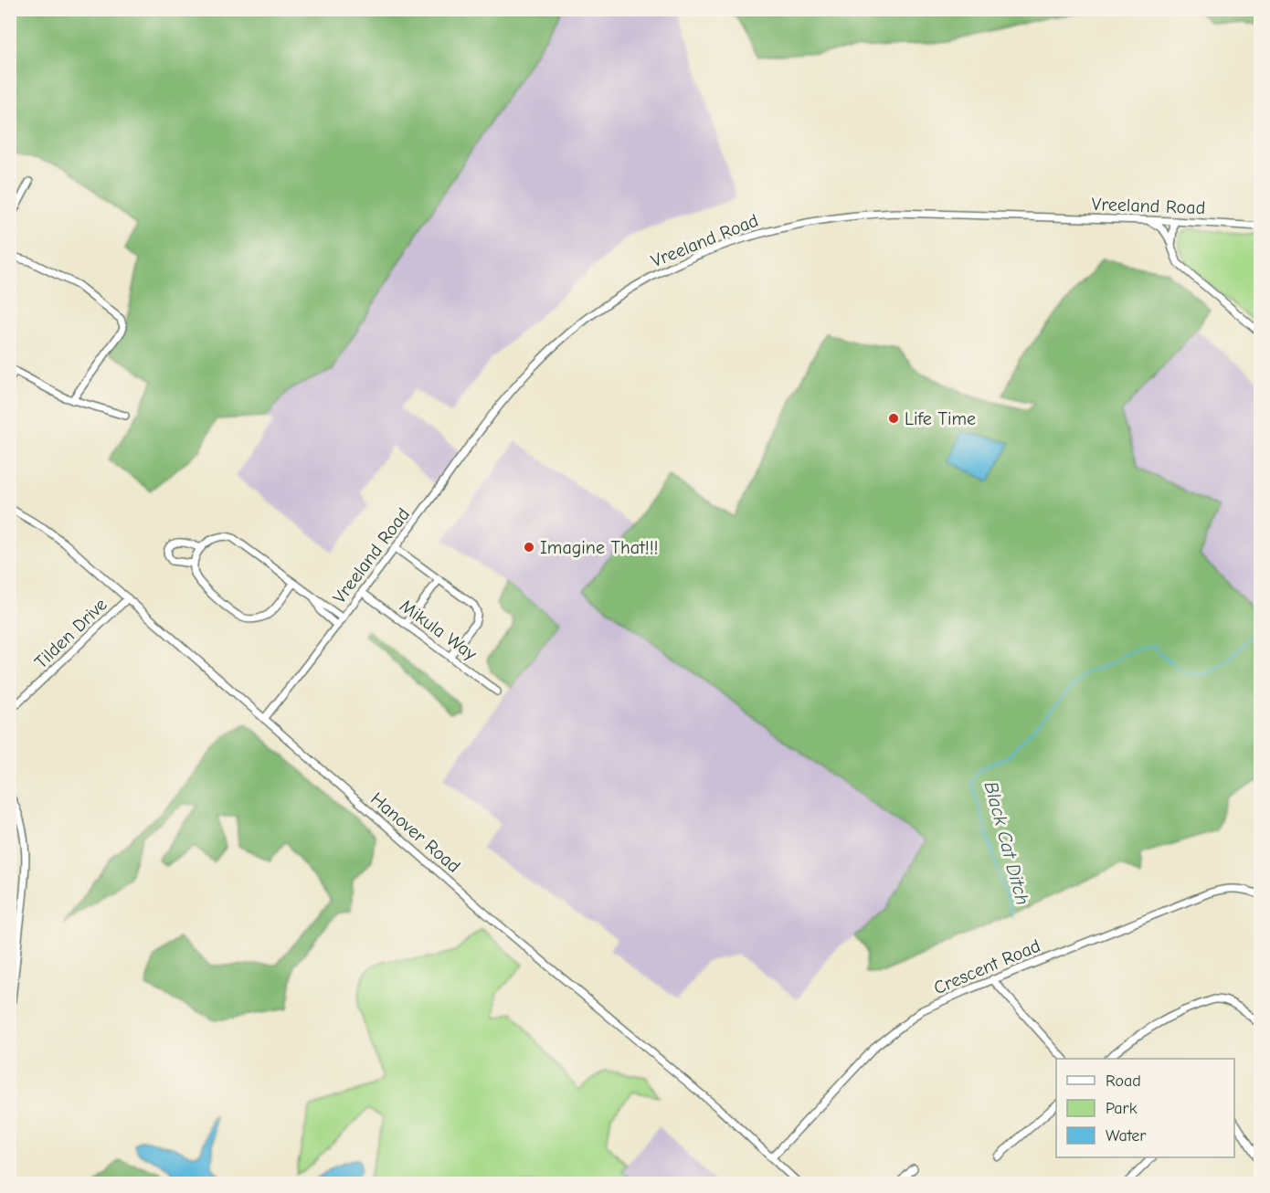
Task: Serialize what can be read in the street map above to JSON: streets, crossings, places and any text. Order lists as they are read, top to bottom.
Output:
{
  "streets": {
    "street": [
      "Vreeland Road",
      "Mikula Way",
      "Tilden Drive",
      "Hanover Road",
      "Crescent Road"
    ]
  },
  "crossings": [
    ["Vreeland Road", "Mikula Way"],
    ["Vreeland Road", "Hanover Road"],
    ["Tilden Drive", "Hanover Road"],
    ["Hanover Road", "Crescent Road"]
  ],
  "water": ["Black Cat Ditch"],
  "places": ["Life Time", "Imagine That!!!"],
  "legend": ["Road", "Park", "Water"]
}
